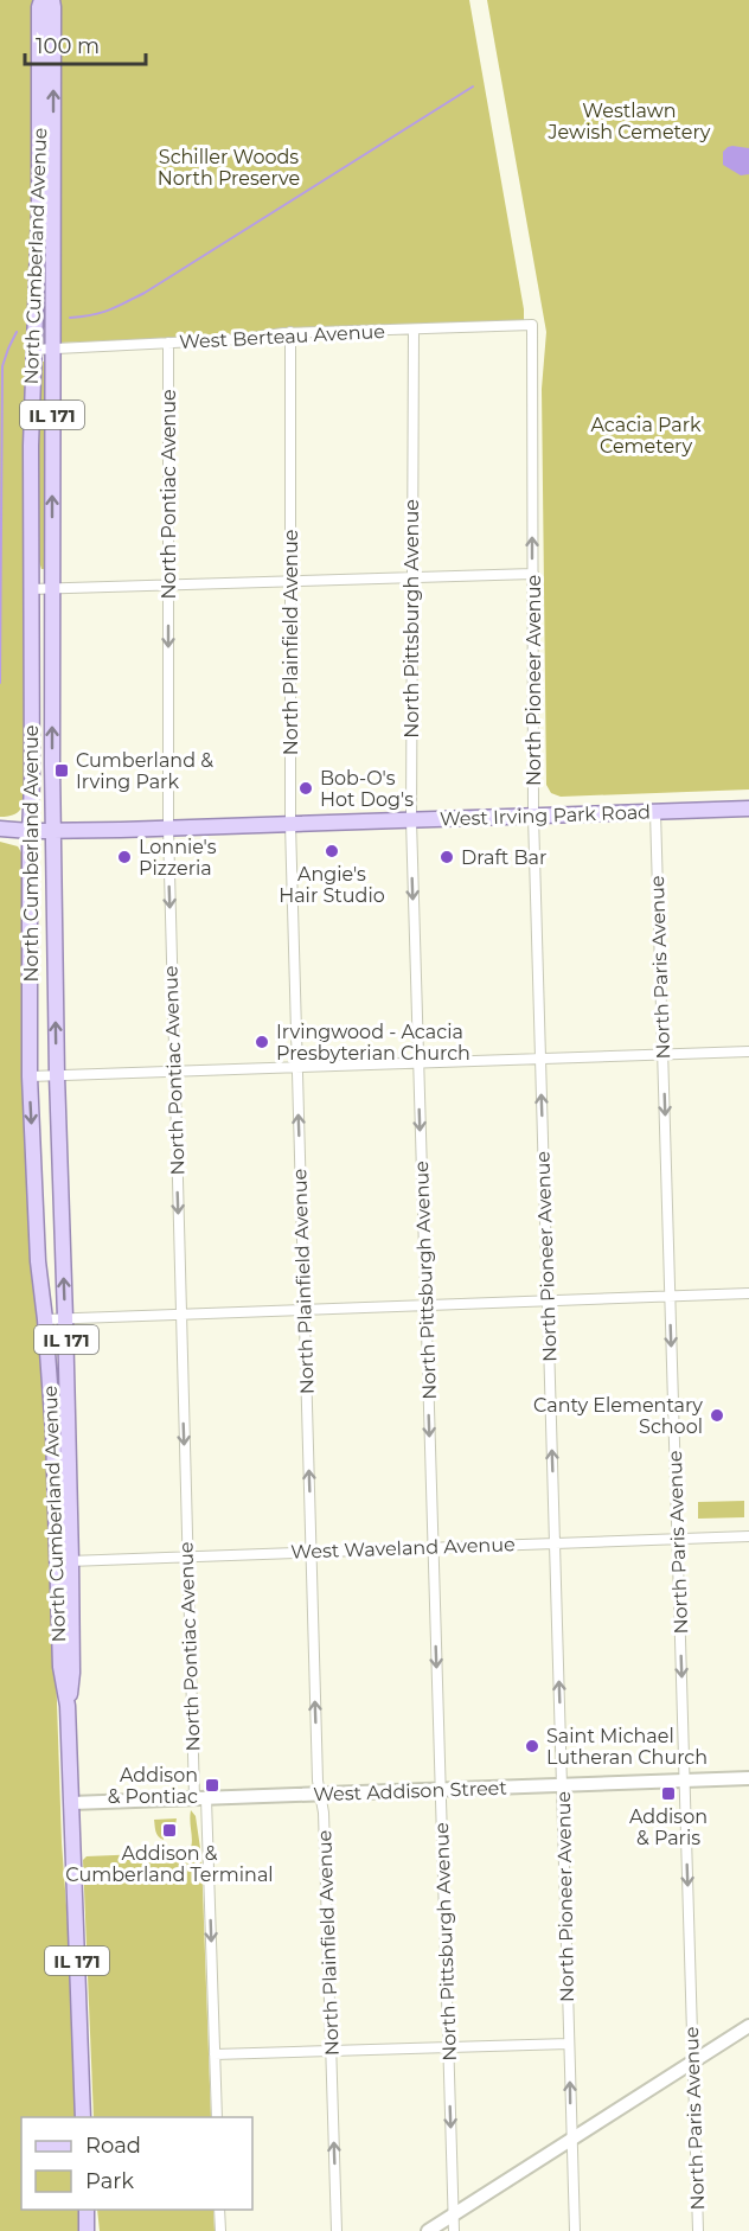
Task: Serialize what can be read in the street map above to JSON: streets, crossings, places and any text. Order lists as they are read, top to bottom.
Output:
{
  "streets": {
    "main road": ["North Cumberland Avenue", "IL 171", "West Irving Park Road"],
    "street": [
      "West Berteau Avenue",
      "North Pontiac Avenue",
      "North Pittsburgh Avenue",
      "North Plainfield Avenue",
      "North Pioneer Avenue",
      "North Paris Avenue",
      "West Waveland Avenue",
      "West Addison Street"
    ]
  },
  "crossings": [
    ["North Cumberland Avenue", "West Berteau Avenue"],
    ["North Cumberland Avenue", "West Irving Park Road"],
    ["North Cumberland Avenue", "West Waveland Avenue"],
    ["North Cumberland Avenue", "West Addison Street"],
    ["West Berteau Avenue", "North Pontiac Avenue"],
    ["West Berteau Avenue", "North Pittsburgh Avenue"],
    ["West Berteau Avenue", "North Plainfield Avenue"],
    ["West Berteau Avenue", "North Pioneer Avenue"],
    ["North Pontiac Avenue", "West Irving Park Road"],
    ["North Pontiac Avenue", "West Waveland Avenue"],
    ["North Pontiac Avenue", "West Addison Street"],
    ["North Pittsburgh Avenue", "West Irving Park Road"],
    ["North Pittsburgh Avenue", "West Waveland Avenue"],
    ["North Pittsburgh Avenue", "West Addison Street"],
    ["North Plainfield Avenue", "West Irving Park Road"],
    ["North Plainfield Avenue", "West Waveland Avenue"],
    ["North Plainfield Avenue", "West Addison Street"],
    ["North Pioneer Avenue", "West Irving Park Road"],
    ["North Pioneer Avenue", "West Waveland Avenue"],
    ["North Pioneer Avenue", "West Addison Street"],
    ["West Irving Park Road", "North Paris Avenue"],
    ["North Paris Avenue", "West Waveland Avenue"],
    ["North Paris Avenue", "West Addison Street"]
  ],
  "one_way": [
    "North Pontiac Avenue",
    "North Pittsburgh Avenue",
    "North Plainfield Avenue",
    "North Pioneer Avenue",
    "North Paris Avenue"
  ],
  "parks": ["Westlawn Jewish Cemetery", "Schiller Woods North Preserve", "Acacia Park Cemetery"],
  "places": {
    "transit": [
      "Cumberland & Irving Park",
      "Addison & Pontiac",
      "Addison & Paris",
      "Addison & Cumberland Terminal"
    ],
    "other": [
      "Bob-O's Hot Dog's",
      "Angie's Hair Studio",
      "Lonnie's Pizzeria",
      "Draft Bar",
      "Irvingwood - Acacia Presbyterian Church",
      "Canty Elementary School",
      "Saint Michael Lutheran Church"
    ]
  },
  "legend": ["Road", "Park"],
  "scale_bar": "100 m"
}
